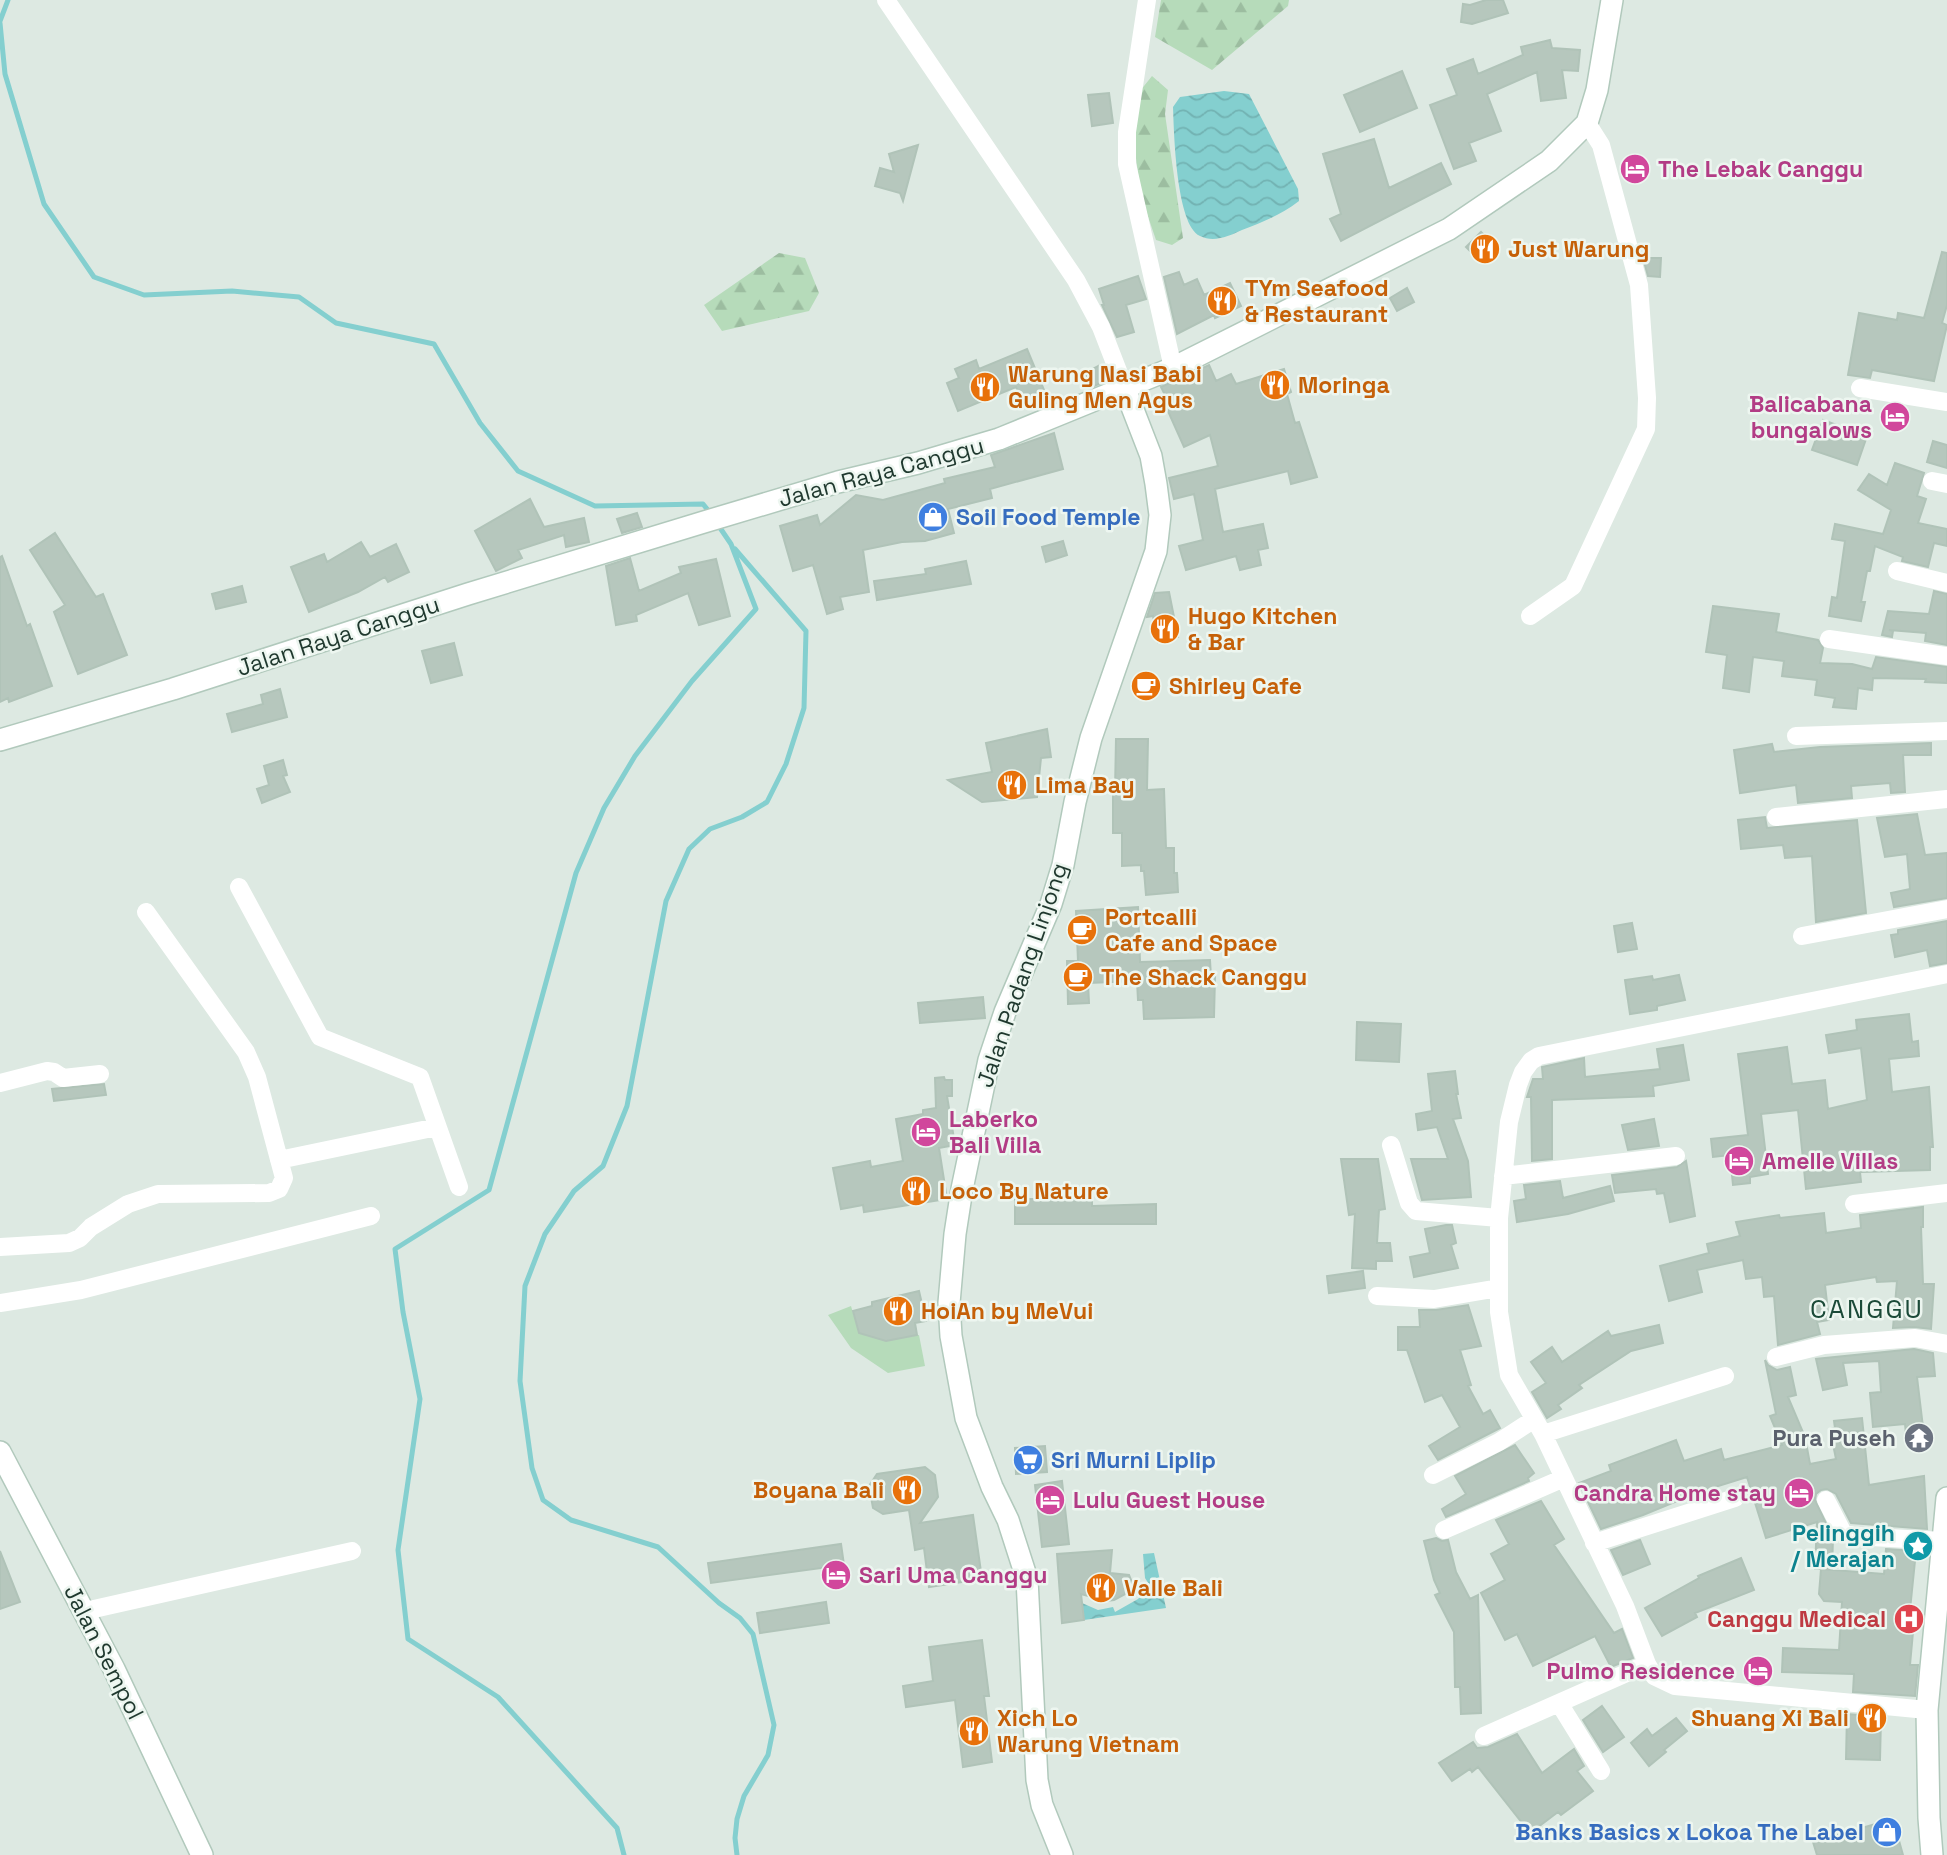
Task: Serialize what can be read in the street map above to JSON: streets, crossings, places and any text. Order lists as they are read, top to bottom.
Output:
{
  "streets": {
    "street": ["Jalan Raya Canggu", "Jalan Padang Linjong", "Jalan Sempol"]
  },
  "crossings": [
    ["Jalan Raya Canggu", "Jalan Padang Linjong"]
  ],
  "districts": ["CANGGU"],
  "places": {
    "hotel": [
      "The Lebak Canggu",
      "Balicabana bungalows",
      "Laberko Bali Villa",
      "Amelle Villas",
      "Candra Home stay",
      "Lulu Guest House",
      "Sari Uma Canggu",
      "Pulmo Residence"
    ],
    "restaurant": [
      "Just Warung",
      "TYm Seafood & Restaurant",
      "Moringa",
      "Warung Nasi Babi Guling Men Agus",
      "Hugo Kitchen & Bar",
      "Lima Bay",
      "Loco By Nature",
      "HoiAn by MeVui",
      "Boyana Bali",
      "Valle Bali",
      "Shuang Xi Bali",
      "Xich Lo Warung Vietnam"
    ],
    "shop": ["Soil Food Temple", "Banks Basics x Lokoa The Label"],
    "cafe": ["Shirley Cafe", "Portcalli Cafe and Space", "The Shack Canggu"],
    "temple": ["Pura Puseh"],
    "supermarket": ["Sri Murni Liplip"],
    "place": ["Pelinggih / Merajan"],
    "hospital": ["Canggu Medical"]
  }
}
